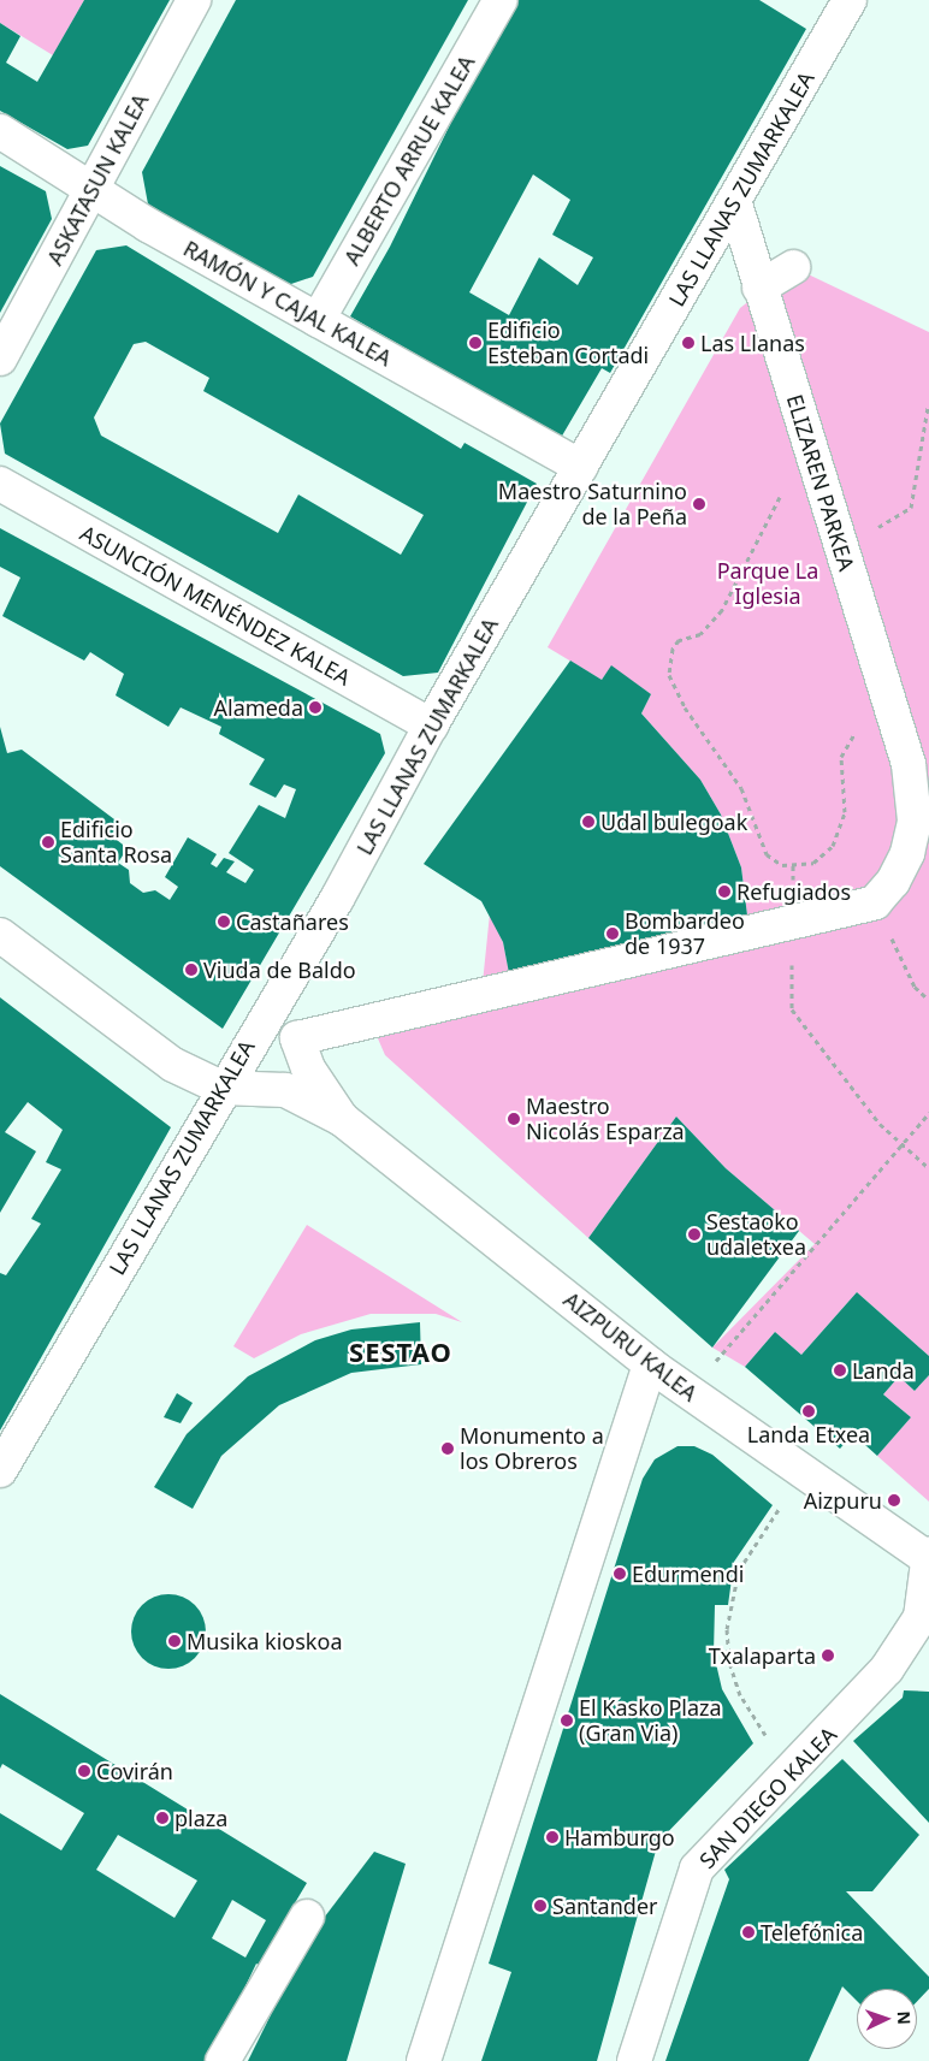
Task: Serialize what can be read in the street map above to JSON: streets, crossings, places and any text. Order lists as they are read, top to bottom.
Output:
{
  "streets": {
    "street": [
      "ALBERTO ARRUE KALEA",
      "ASKATASUN KALEA",
      "LAS LLANAS ZUMARKALEA",
      "RAMÓN Y CAJAL KALEA",
      "ELIZAREN PARKEA",
      "ASUNCIÓN MENÉNDEZ KALEA",
      "AIZPURU KALEA",
      "SAN DIEGO KALEA"
    ]
  },
  "crossings": [
    ["ALBERTO ARRUE KALEA", "RAMÓN Y CAJAL KALEA"],
    ["ASKATASUN KALEA", "RAMÓN Y CAJAL KALEA"],
    ["LAS LLANAS ZUMARKALEA", "RAMÓN Y CAJAL KALEA"],
    ["LAS LLANAS ZUMARKALEA", "ELIZAREN PARKEA"],
    ["LAS LLANAS ZUMARKALEA", "ASUNCIÓN MENÉNDEZ KALEA"],
    ["LAS LLANAS ZUMARKALEA", "AIZPURU KALEA"],
    ["AIZPURU KALEA", "SAN DIEGO KALEA"]
  ],
  "districts": ["SESTAO"],
  "parks": ["Parque La Iglesia"],
  "places": [
    "Edificio Esteban Cortadi",
    "Las Llanas",
    "Maestro Saturnino de la Peña",
    "Alameda",
    "Udal bulegoak",
    "Edificio Santa Rosa",
    "Refugiados",
    "Castañares",
    "Bombardeo de 1937",
    "Viuda de Baldo",
    "Maestro Nicolás Esparza",
    "Sestaoko udaletxea",
    "Landa",
    "Landa Etxea",
    "Monumento a los Obreros",
    "Aizpuru",
    "Edurmendi",
    "Musika kioskoa",
    "Txalaparta",
    "El Kasko Plaza (Gran Via)",
    "Covirán",
    "plaza",
    "Hamburgo",
    "Santander",
    "Telefónica"
  ],
  "north": "right"
}
